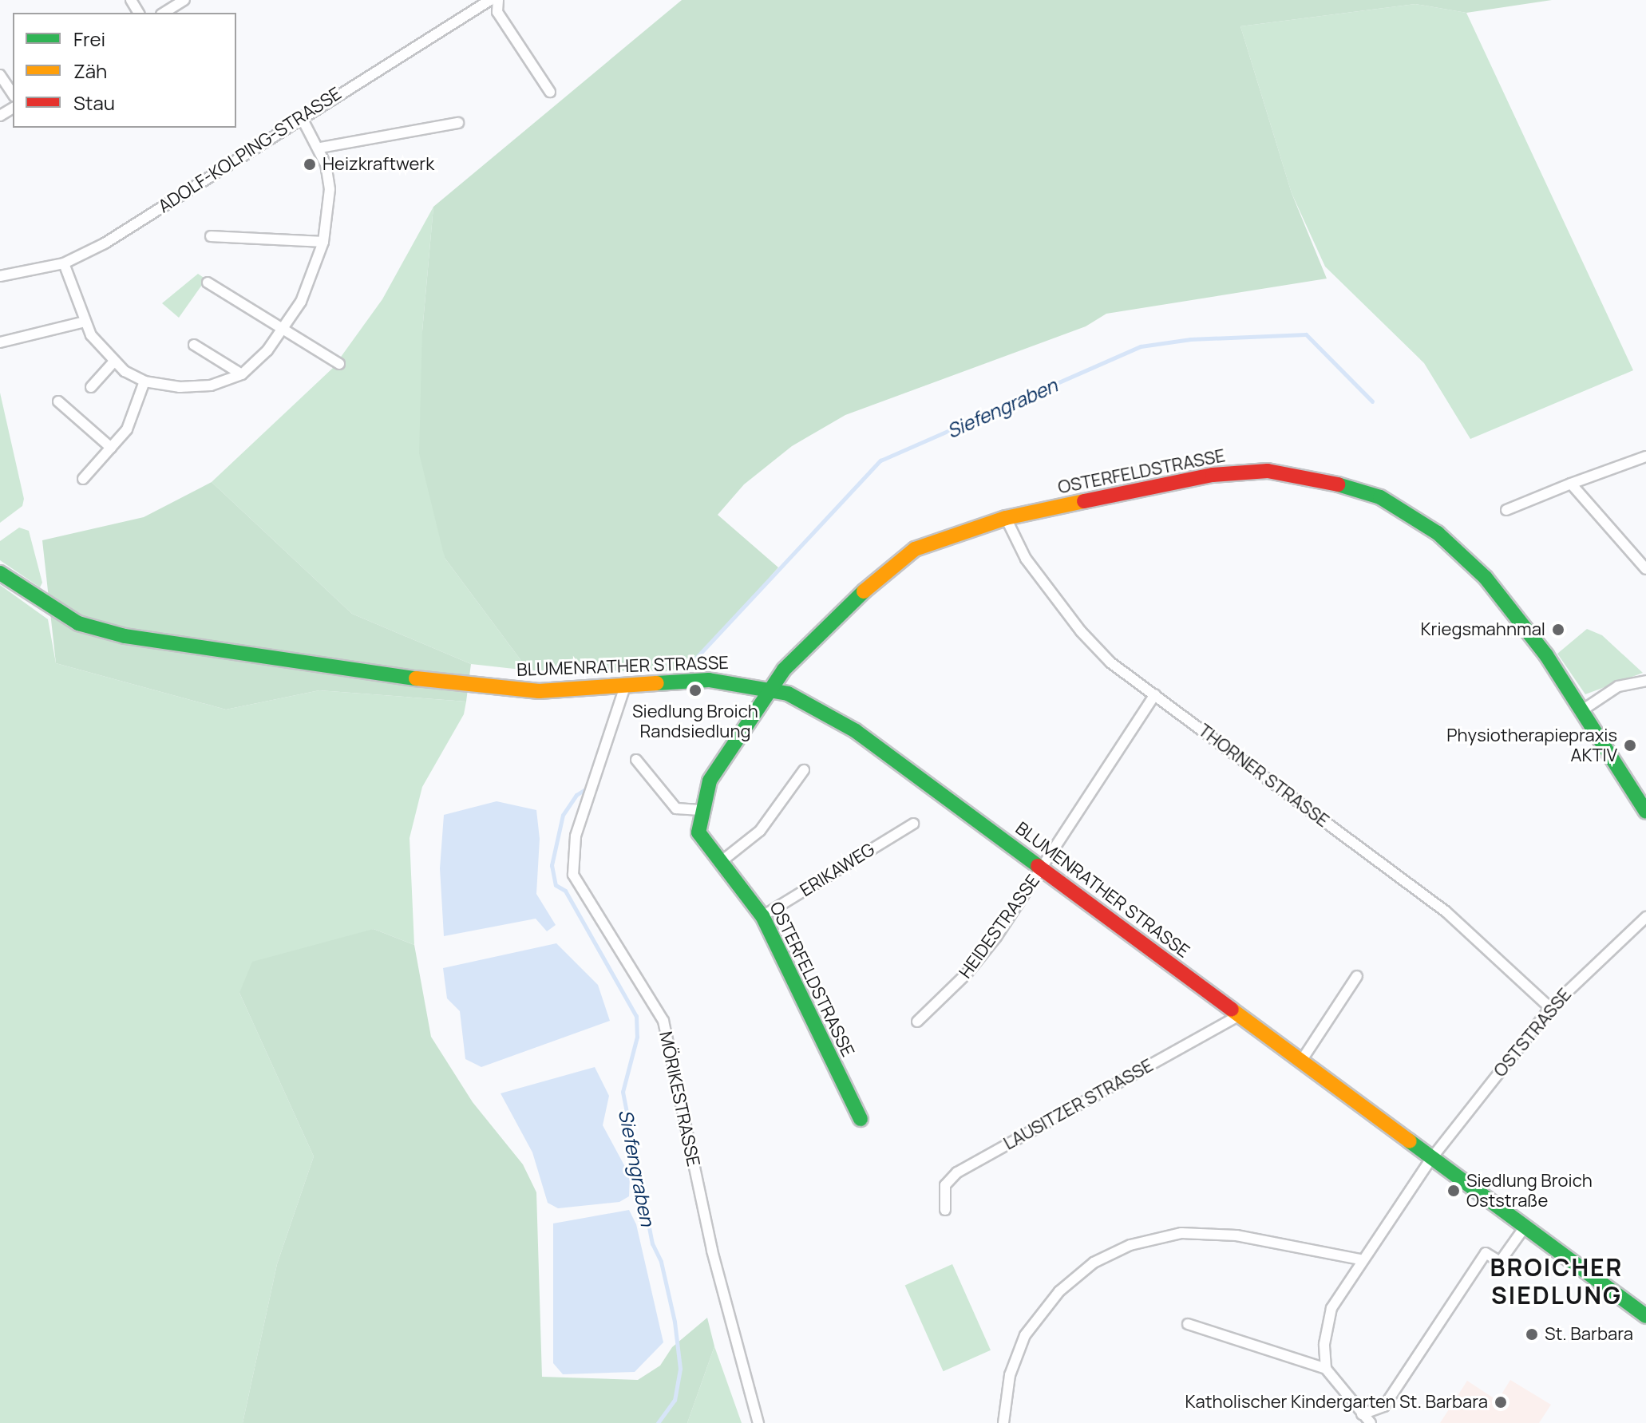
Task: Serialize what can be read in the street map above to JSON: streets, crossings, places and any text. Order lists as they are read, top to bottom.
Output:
{
  "streets": {
    "street": [
      "ADOLF-KOLPING-STRASSE",
      "OSTERFELDSTRASSE",
      "BLUMENRATHER STRASSE",
      "THORNER STRASSE",
      "ERIKAWEG",
      "HEIDESTRASSE",
      "OSTSTRASSE",
      "MÖRIKESTRASSE",
      "LAUSITZER STRASSE"
    ]
  },
  "crossings": [
    ["OSTERFELDSTRASSE", "BLUMENRATHER STRASSE"],
    ["OSTERFELDSTRASSE", "THORNER STRASSE"],
    ["OSTERFELDSTRASSE", "ERIKAWEG"],
    ["BLUMENRATHER STRASSE", "HEIDESTRASSE"],
    ["BLUMENRATHER STRASSE", "OSTSTRASSE"],
    ["BLUMENRATHER STRASSE", "MÖRIKESTRASSE"],
    ["BLUMENRATHER STRASSE", "LAUSITZER STRASSE"],
    ["THORNER STRASSE", "HEIDESTRASSE"],
    ["THORNER STRASSE", "OSTSTRASSE"]
  ],
  "districts": ["BROICHER SIEDLUNG"],
  "water": ["Siefengraben"],
  "places": [
    "Heizkraftwerk",
    "Kriegsmahnmal",
    "Siedlung Broich Randsiedlung",
    "Physiotherapiepraxis AKTIV",
    "Siedlung Broich Oststraße",
    "St. Barbara",
    "Katholischer Kindergarten St. Barbara"
  ],
  "legend": ["Frei", "Zäh", "Stau"]
}
